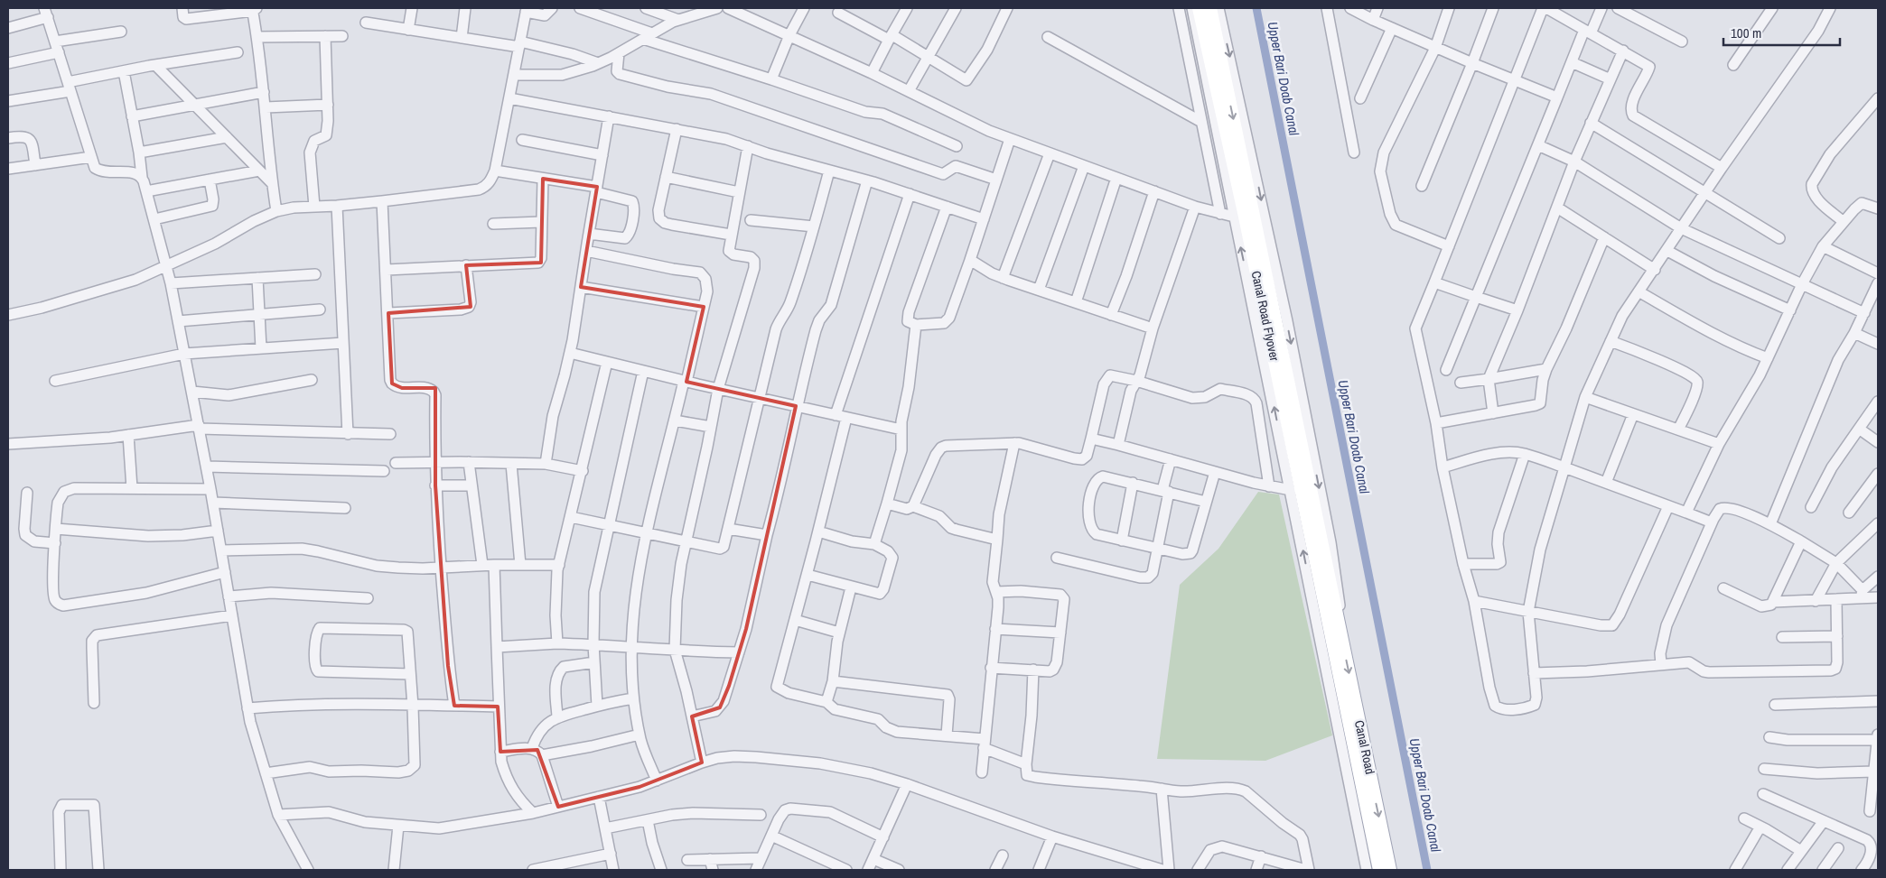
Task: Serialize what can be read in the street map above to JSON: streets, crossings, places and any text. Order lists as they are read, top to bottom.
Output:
{
  "streets": {
    "main road": ["Canal Road Flyover", "Canal Road"]
  },
  "crossings": [
    ["Canal Road Flyover", "Canal Road"]
  ],
  "water": ["Upper Bari Doab Canal"],
  "scale_bar": "100 m"
}
